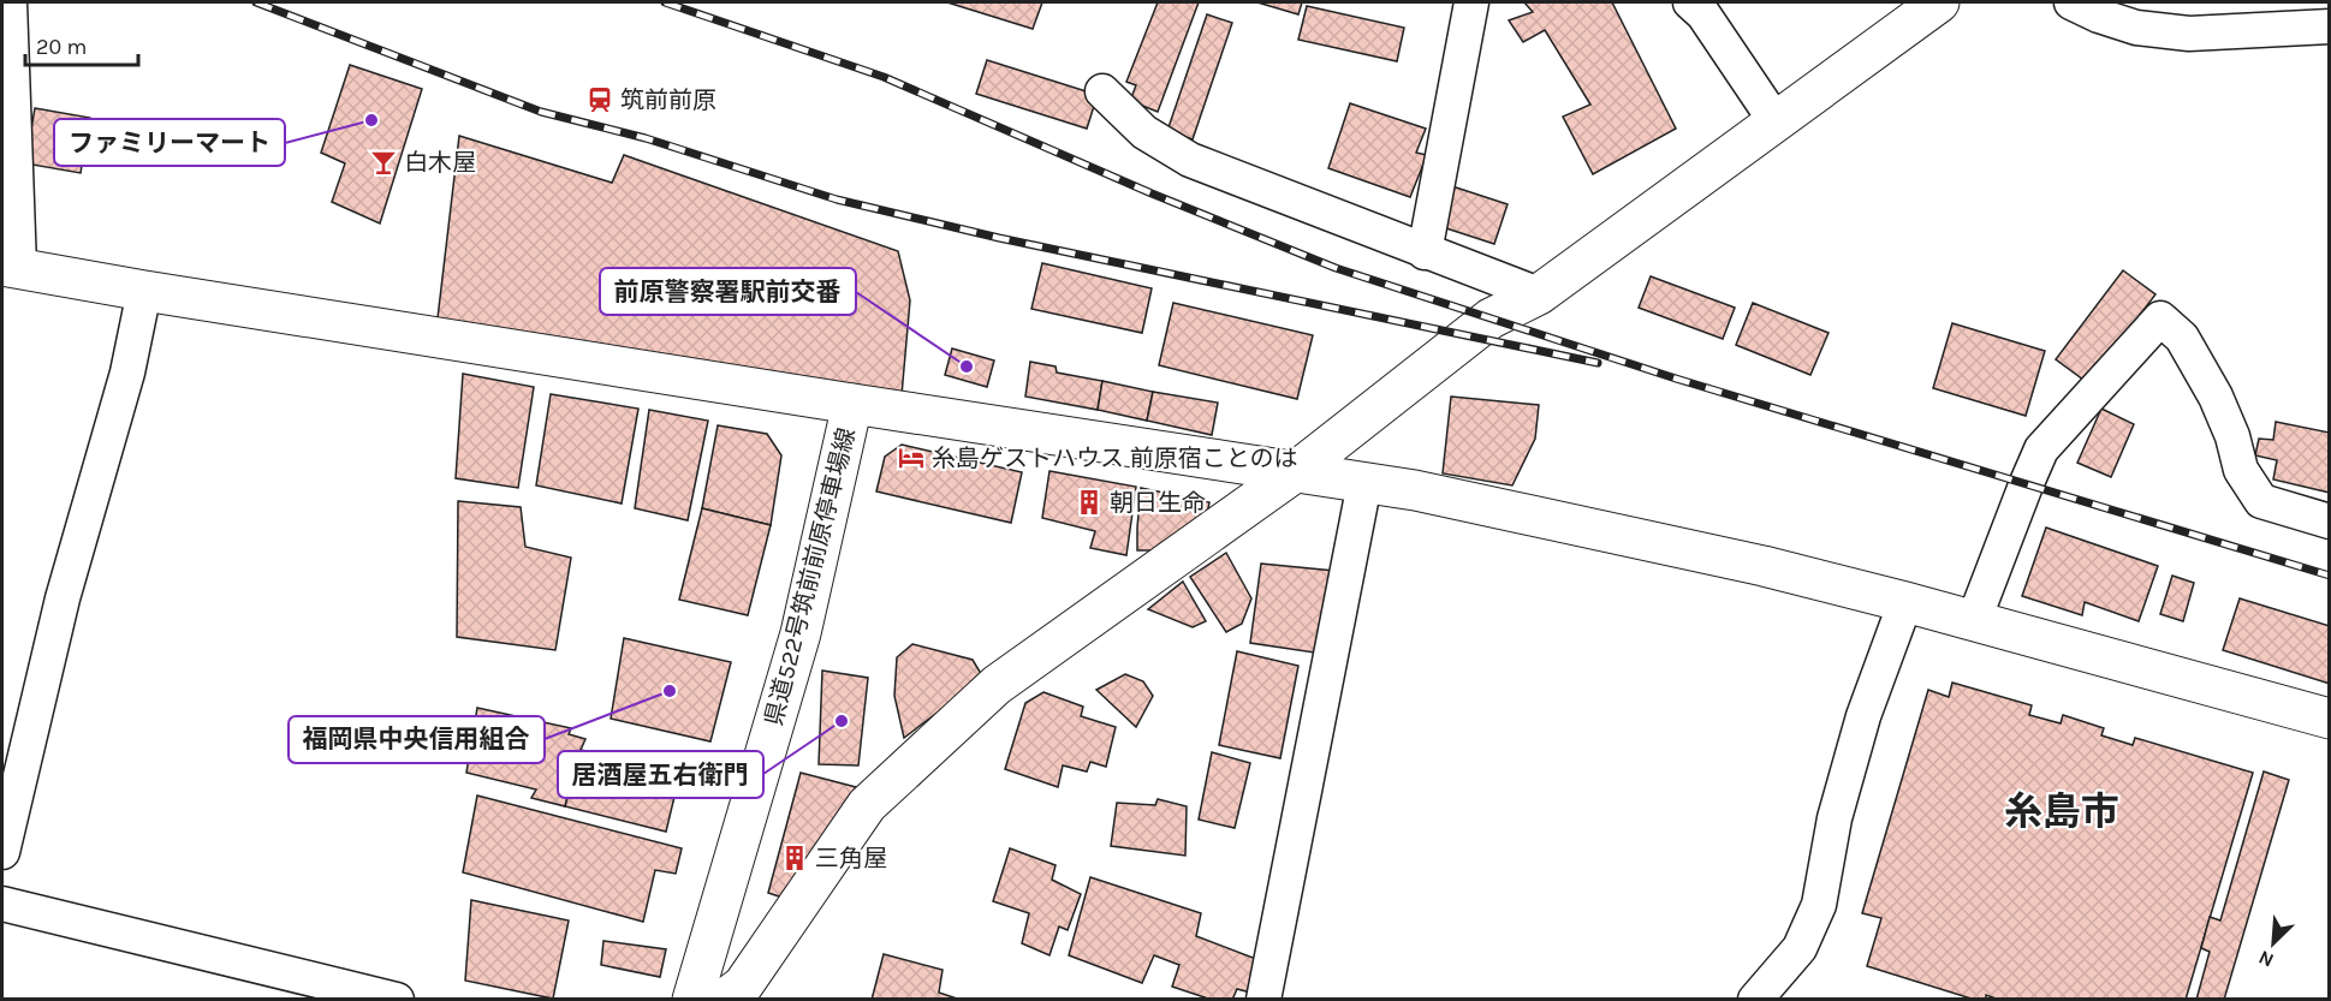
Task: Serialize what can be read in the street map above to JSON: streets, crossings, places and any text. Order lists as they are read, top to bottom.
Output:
{
  "streets": {
    "street": ["県道522号筑前前原停車場線"]
  },
  "districts": ["糸島市"],
  "places": {
    "station": ["筑前前原"],
    "other": [
      "ファミリーマート",
      "前原警察署駅前交番",
      "福岡県中央信用組合",
      "居酒屋五右衛門"
    ],
    "bar": ["白木屋"],
    "hotel": ["糸島ゲストハウス 前原宿ことのは"],
    "building": ["朝日生命", "三角屋"]
  },
  "scale_bar": "20 m",
  "north": "bottom left"
}
